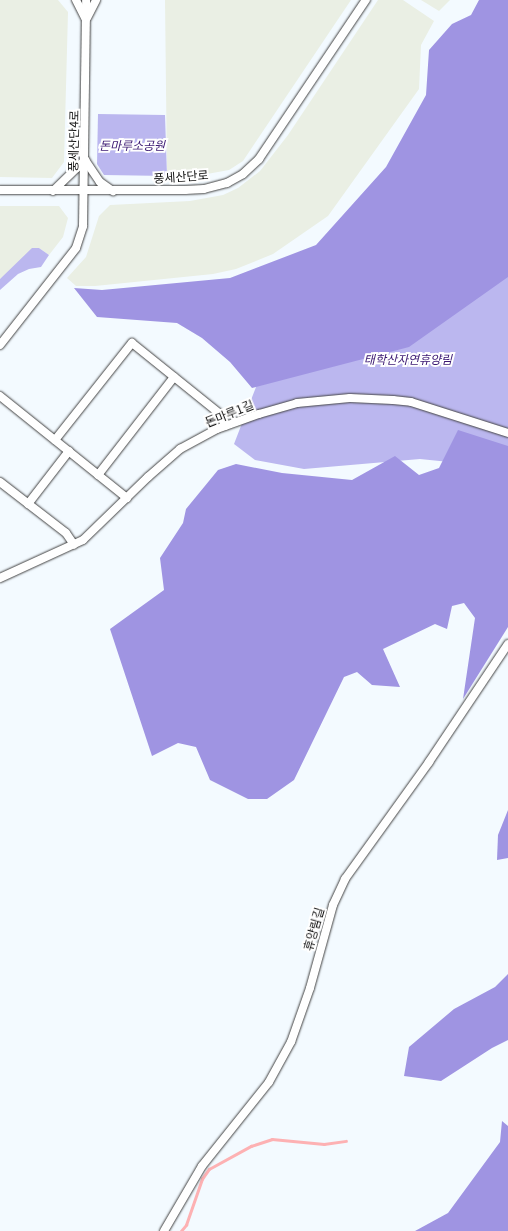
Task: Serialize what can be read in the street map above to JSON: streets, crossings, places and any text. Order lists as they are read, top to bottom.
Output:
{
  "streets": {
    "street": [
      "풍세산단4로",
      "풍세산단로",
      "돈마루1길",
      "휴양림길"
    ]
  },
  "crossings": [
    ["풍세산단4로", "풍세산단로"]
  ],
  "parks": ["돈마루소공원", "태학산자연휴양림"]
}
